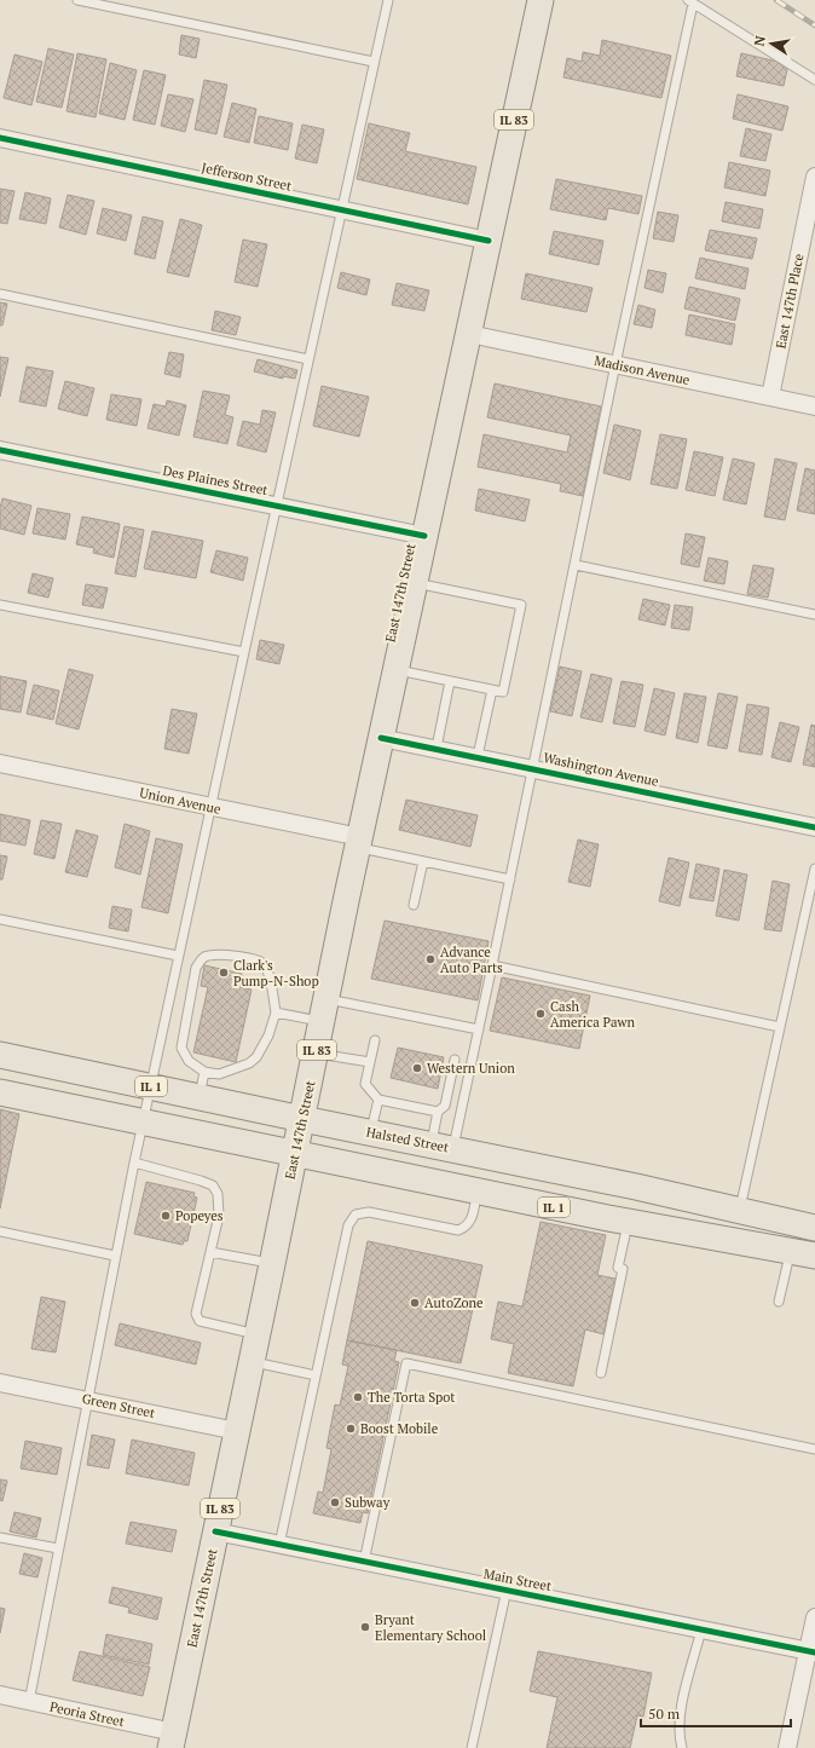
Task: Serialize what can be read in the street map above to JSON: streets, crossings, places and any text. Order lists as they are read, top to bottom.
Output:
{
  "streets": {
    "main road": [
      "IL 83",
      "East 147th Street",
      "IL 1",
      "Halsted Street"
    ],
    "street": [
      "Jefferson Street",
      "East 147th Place",
      "Madison Avenue",
      "Des Plaines Street",
      "Washington Avenue",
      "Union Avenue",
      "Green Street",
      "Main Street",
      "Peoria Street"
    ]
  },
  "crossings": [
    ["Jefferson Street", "East 147th Street"],
    ["East 147th Place", "Madison Avenue"],
    ["Madison Avenue", "East 147th Street"],
    ["Des Plaines Street", "East 147th Street"],
    ["East 147th Street", "Washington Avenue"],
    ["East 147th Street", "Union Avenue"],
    ["East 147th Street", "IL 1"],
    ["East 147th Street", "Halsted Street"],
    ["East 147th Street", "Green Street"],
    ["East 147th Street", "Main Street"],
    ["East 147th Street", "Peoria Street"]
  ],
  "places": [
    "Advance Auto Parts",
    "Clark's Pump-N-Shop",
    "Cash America Pawn",
    "Western Union",
    "Popeyes",
    "AutoZone",
    "The Torta Spot",
    "Boost Mobile",
    "Subway",
    "Bryant Elementary School"
  ],
  "scale_bar": "50 m",
  "north": "left"
}
